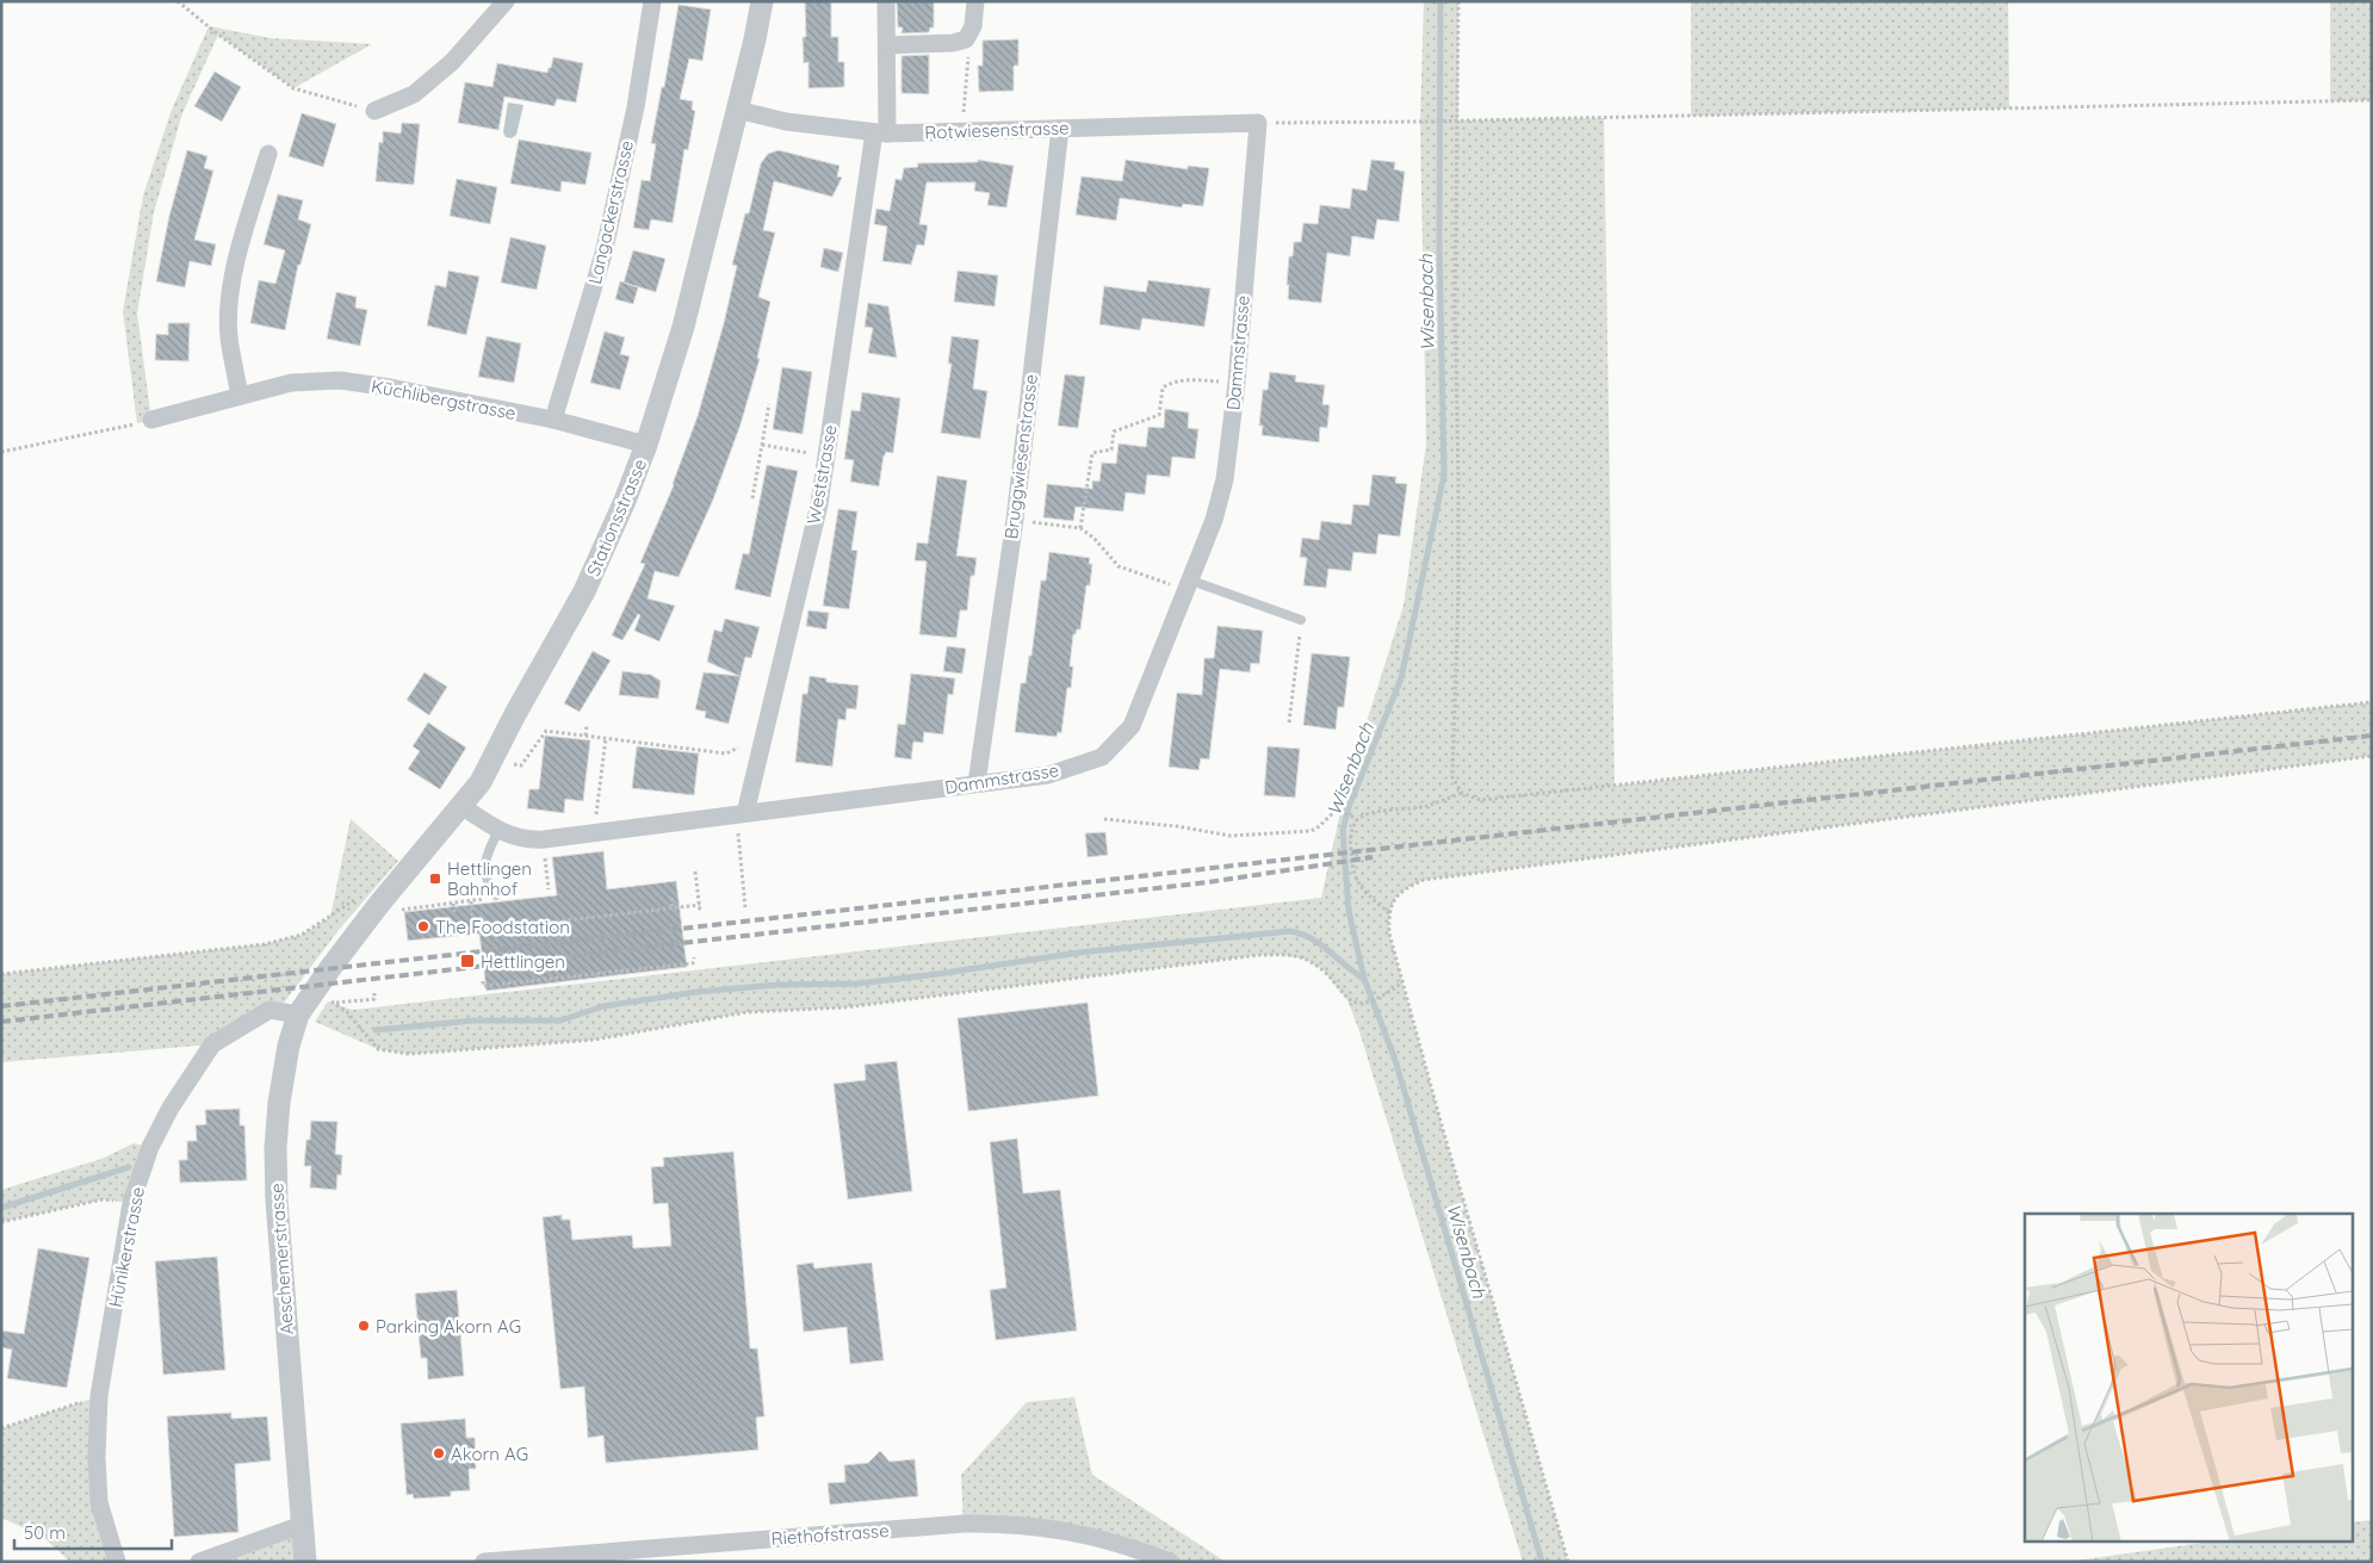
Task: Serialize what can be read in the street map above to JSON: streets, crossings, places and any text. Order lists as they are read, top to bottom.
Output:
{
  "streets": {
    "street": [
      "Rotwiesenstrasse",
      "Langackerstrasse",
      "Dammstrasse",
      "Küchlibergstrasse",
      "Bruggwiesenstrasse",
      "Weststrasse",
      "Stationsstrasse",
      "Hünikerstrasse",
      "Aeschemerstrasse",
      "Riethofstrasse"
    ]
  },
  "crossings": [
    ["Rotwiesenstrasse", "Dammstrasse"],
    ["Rotwiesenstrasse", "Bruggwiesenstrasse"],
    ["Rotwiesenstrasse", "Weststrasse"],
    ["Rotwiesenstrasse", "Stationsstrasse"],
    ["Langackerstrasse", "Küchlibergstrasse"],
    ["Dammstrasse", "Bruggwiesenstrasse"],
    ["Dammstrasse", "Weststrasse"],
    ["Dammstrasse", "Stationsstrasse"],
    ["Küchlibergstrasse", "Stationsstrasse"],
    ["Stationsstrasse", "Aeschemerstrasse"],
    ["Hünikerstrasse", "Aeschemerstrasse"]
  ],
  "water": ["Wisenbach"],
  "places": {
    "transit": ["Hettlingen Bahnhof", "Hettlingen"],
    "other": ["The Foodstation", "Parking Akorn AG", "Akorn AG"]
  },
  "scale_bar": "50 m"
}
